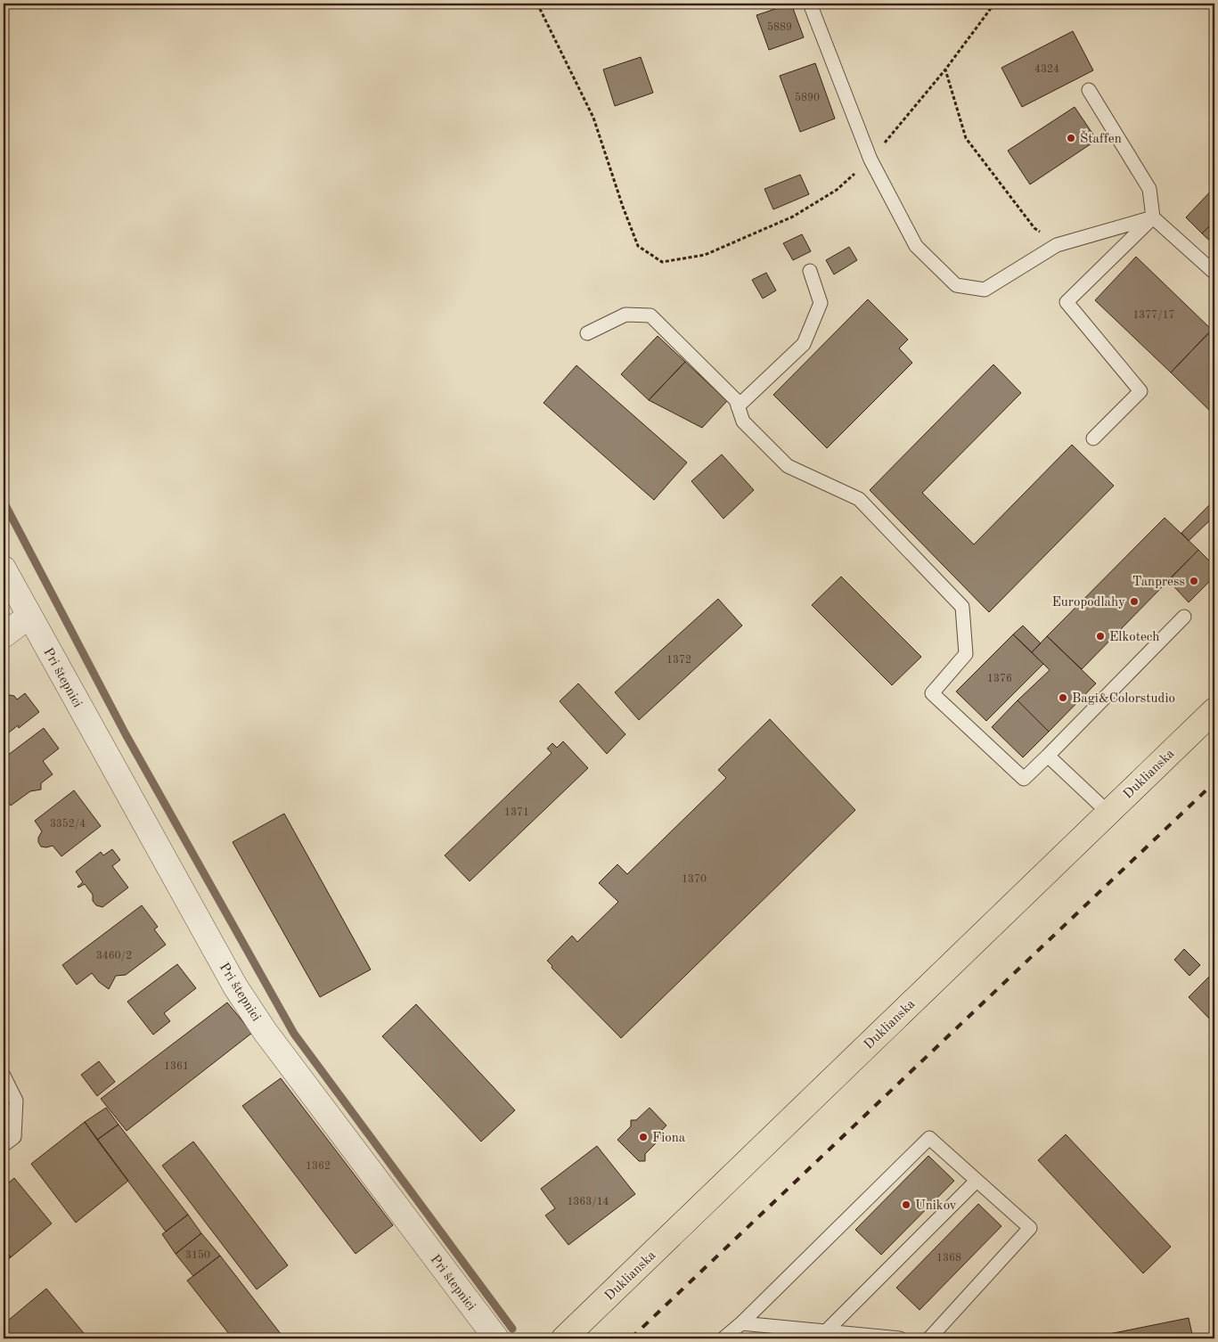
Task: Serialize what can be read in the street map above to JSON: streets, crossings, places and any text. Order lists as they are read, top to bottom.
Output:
{
  "streets": {
    "main road": ["Duklianska"],
    "street": ["Pri štepnici"]
  },
  "places": [
    "Štaffen",
    "Tanpress",
    "Europodlahy",
    "Elkotech",
    "Bagi&Colorstudio",
    "Fiona",
    "Unikov"
  ],
  "house_numbers": [
    "5889",
    "4324",
    "5890",
    "1377/17",
    "1372",
    "1376",
    "1371",
    "3352/4",
    "1370",
    "3460/2",
    "1361",
    "1362",
    "1363/14",
    "3150",
    "1368"
  ]
}
